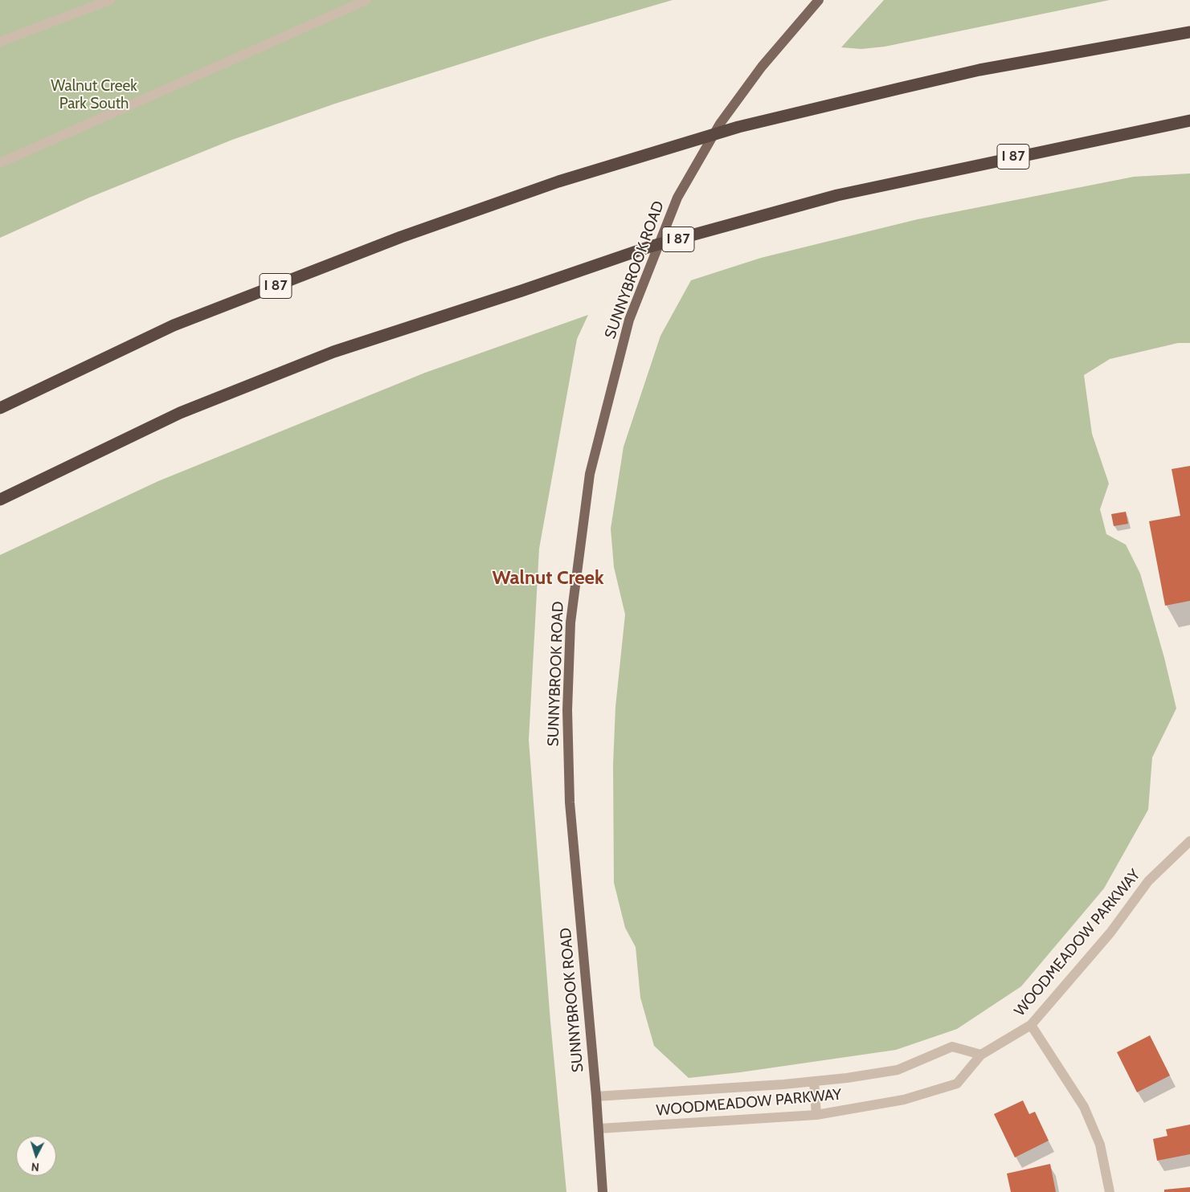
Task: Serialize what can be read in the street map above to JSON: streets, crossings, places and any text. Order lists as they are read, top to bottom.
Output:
{
  "streets": {
    "highway": ["I 87"],
    "main road": ["SUNNYBROOK ROAD"],
    "street": ["WOODMEADOW PARKWAY"]
  },
  "crossings": [
    ["SUNNYBROOK ROAD", "WOODMEADOW PARKWAY"]
  ],
  "districts": ["Walnut Creek"],
  "parks": ["Walnut Creek Park South"],
  "north": "bottom"
}
